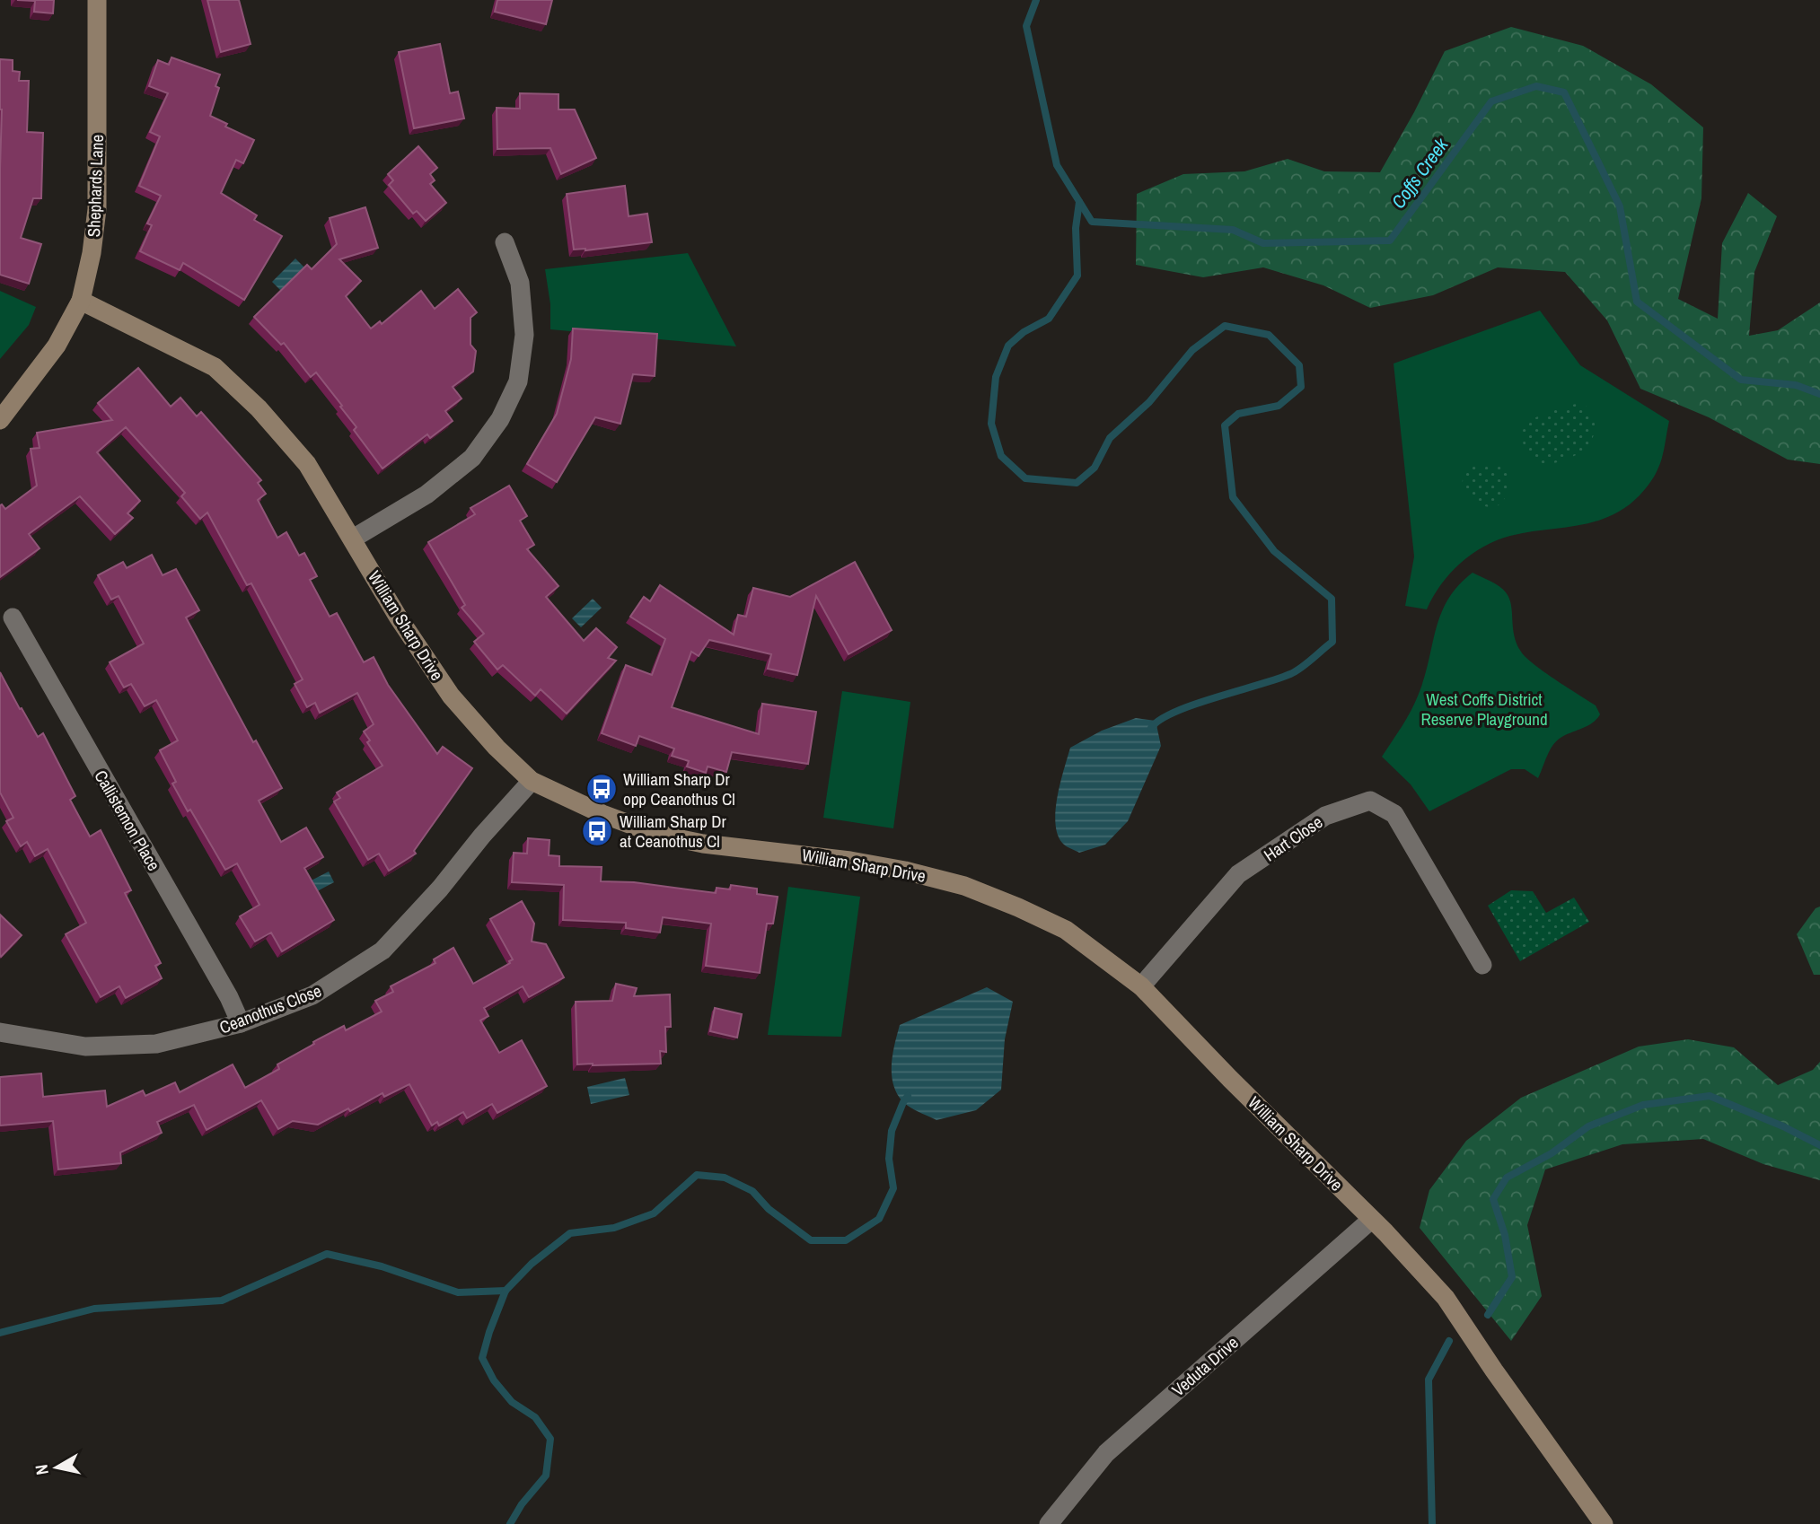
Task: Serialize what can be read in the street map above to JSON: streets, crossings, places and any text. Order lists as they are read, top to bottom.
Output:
{
  "streets": {
    "street": [
      "Shephards Lane",
      "William Sharp Drive",
      "Callistemon Place",
      "Hart Close",
      "Ceanothus Close",
      "Veduta Drive"
    ]
  },
  "crossings": [
    ["Shephards Lane", "William Sharp Drive"],
    ["William Sharp Drive", "Hart Close"],
    ["William Sharp Drive", "Ceanothus Close"],
    ["William Sharp Drive", "Veduta Drive"],
    ["Callistemon Place", "Ceanothus Close"]
  ],
  "water": ["Coffs Creek"],
  "parks": ["West Coffs District Reserve Playground"],
  "places": {
    "bus stop": ["William Sharp Dr opp Ceanothus Cl", "William Sharp Dr at Ceanothus Cl"]
  },
  "north": "left"
}
